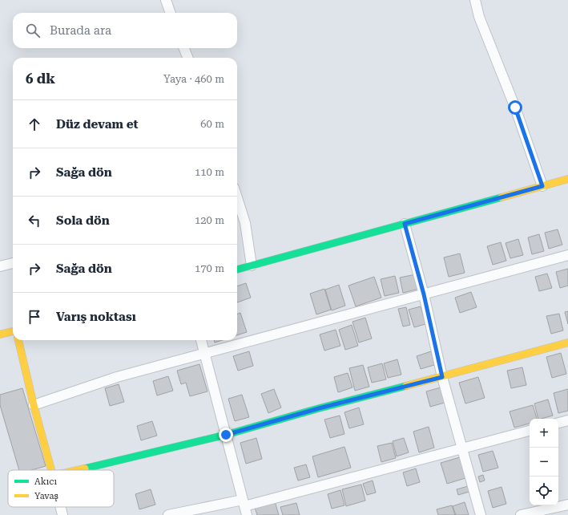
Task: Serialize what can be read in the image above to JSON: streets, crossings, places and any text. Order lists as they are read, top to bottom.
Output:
{
  "legend": ["Akıcı", "Yavaş"],
  "page": {
    "search": "Burada ara",
    "heading": ["6 dk", "Yaya · 460 m"],
    "list": [
      ["Düz devam et", "60 m"],
      ["Sağa dön", "110 m"],
      ["Sola dön", "120 m"],
      ["Sağa dön", "170 m"],
      "Varış noktası"
    ],
    "map_buttons": ["+", "−"]
  }
}
